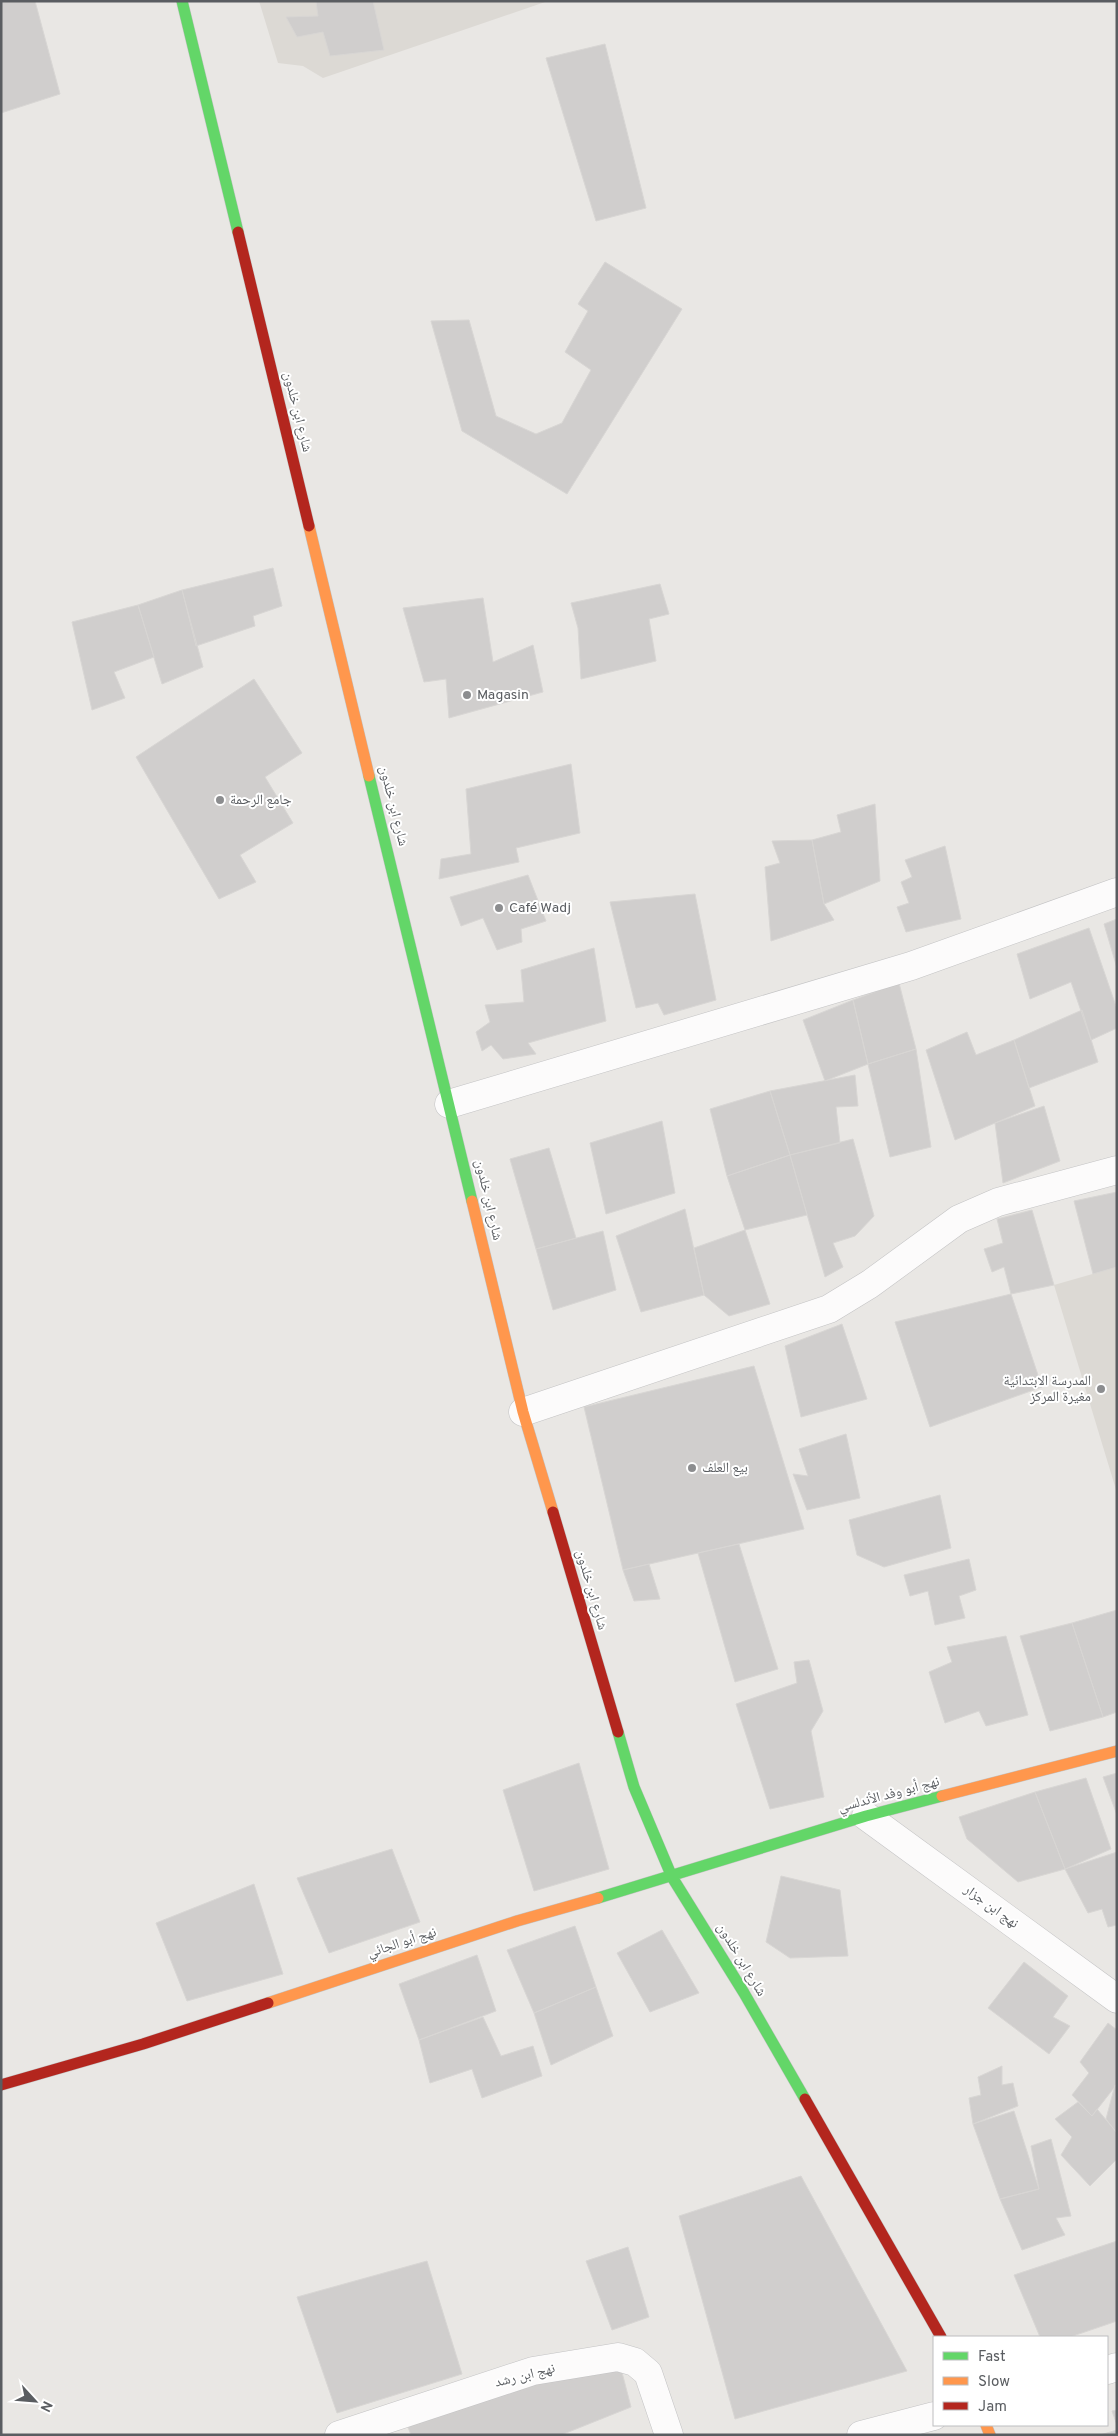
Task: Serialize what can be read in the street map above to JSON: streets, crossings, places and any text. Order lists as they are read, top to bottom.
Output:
{
  "streets": {
    "street": [
      "شارع ابن خلدون",
      "نهج أبو وفد الأندلسي",
      "نهج ابن جزار",
      "نهج أبو الجائي",
      "نهج ابن رشد"
    ]
  },
  "crossings": [
    ["شارع ابن خلدون", "نهج أبو وفد الأندلسي"],
    ["شارع ابن خلدون", "نهج أبو الجائي"],
    ["نهج أبو وفد الأندلسي", "نهج ابن جزار"],
    ["نهج أبو وفد الأندلسي", "نهج أبو الجائي"]
  ],
  "places": [
    "Magasin",
    "جامع الرحمة",
    "Café Wadj",
    "المدرسة الابتدائية مغيرة المركز",
    "بيع العلف"
  ],
  "legend": ["Fast", "Slow", "Jam"],
  "north": "bottom right"
}
